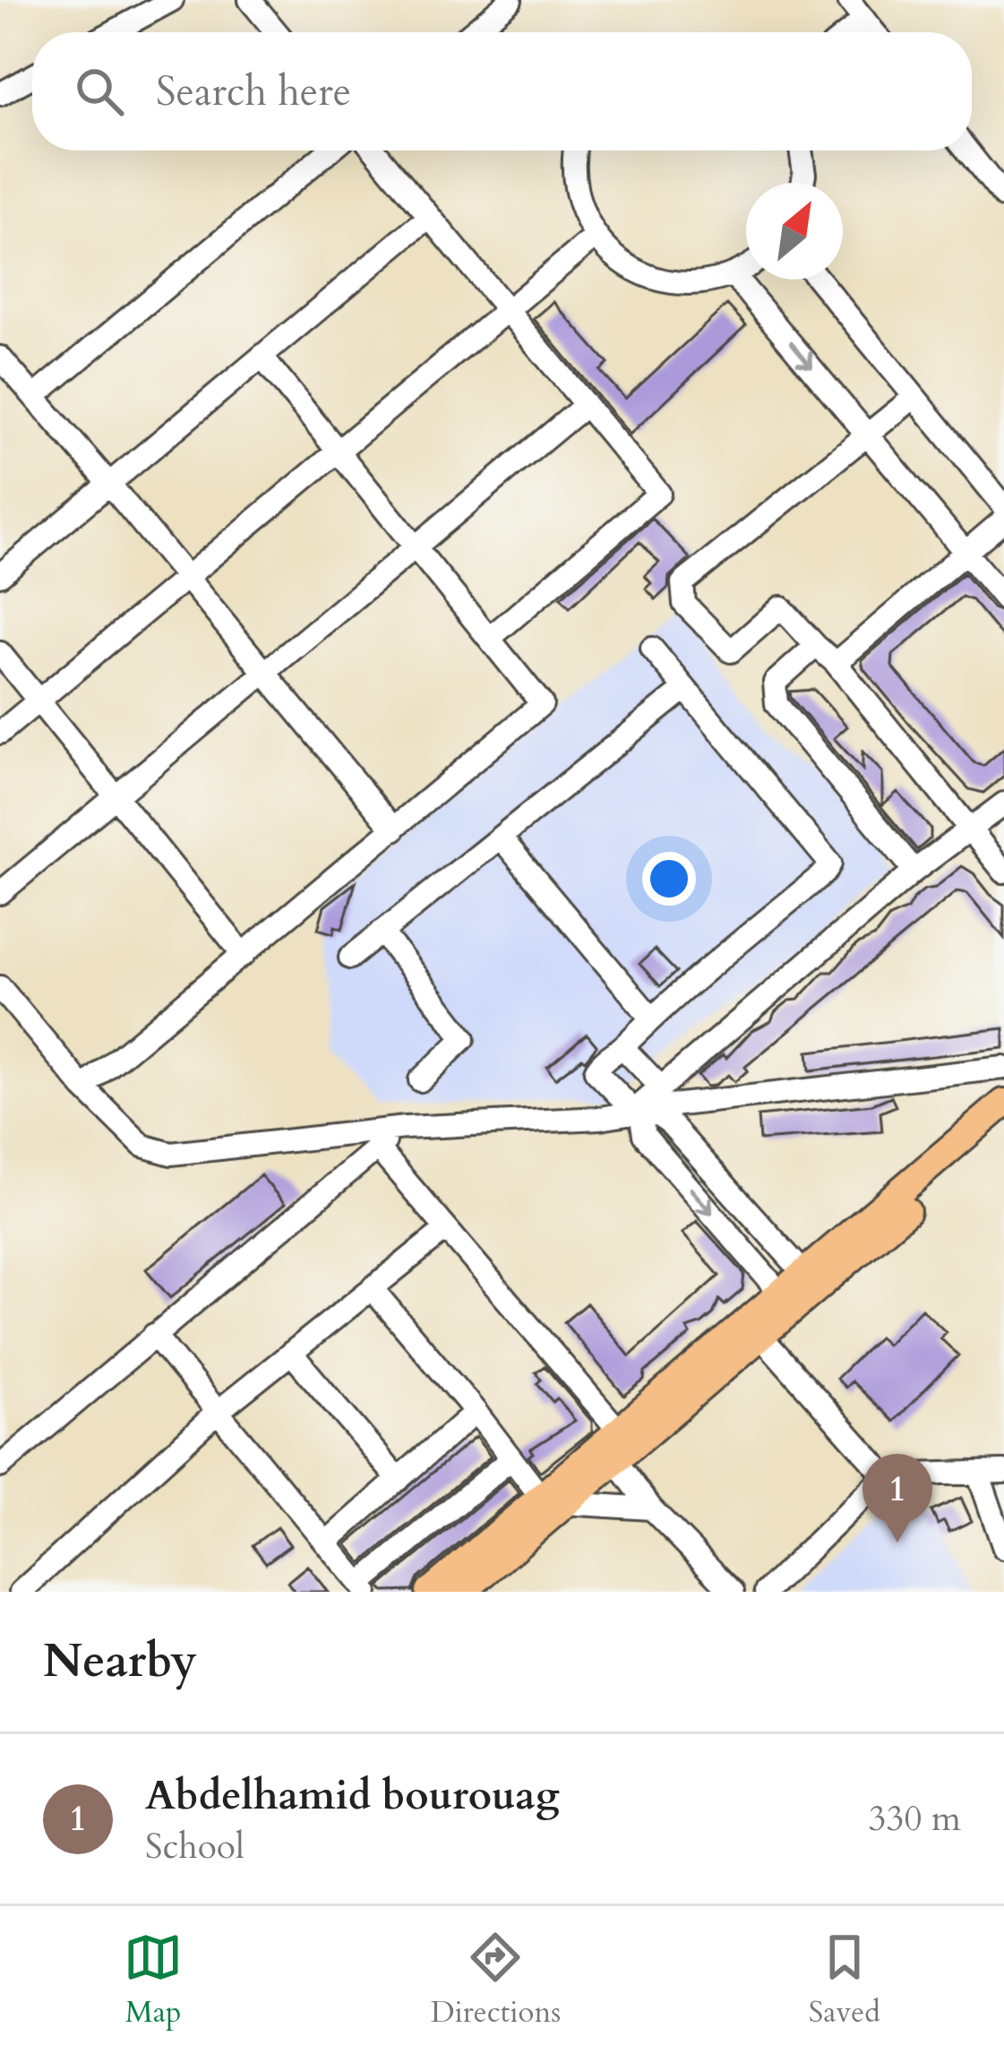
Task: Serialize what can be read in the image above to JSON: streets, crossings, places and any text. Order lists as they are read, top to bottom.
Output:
{
  "north": "top right",
  "page": {
    "search": "Search here",
    "pins": "1",
    "heading": "Nearby",
    "list": [
      {
        "mark": "1",
        "name": "Abdelhamid bourouag",
        "note": "School",
        "value": "330 m"
      }
    ],
    "nav": ["Map", "Directions", "Saved"]
  }
}
